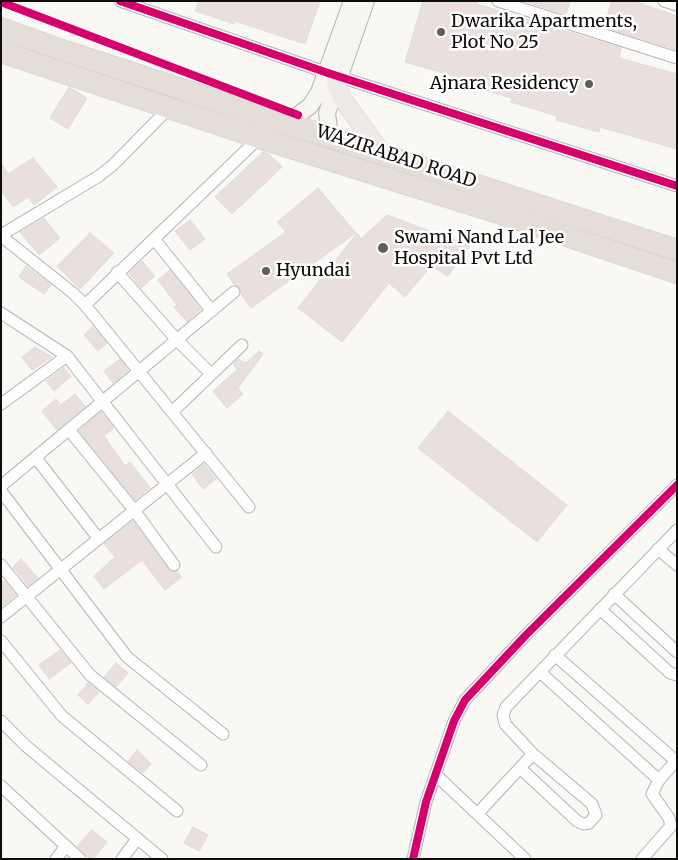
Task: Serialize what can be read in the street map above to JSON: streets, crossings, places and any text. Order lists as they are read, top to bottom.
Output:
{
  "streets": {
    "highway": ["WAZIRABAD ROAD"]
  },
  "places": [
    "Dwarika Apartments, Plot No 25",
    "Ajnara Residency",
    "Swami Nand Lal Jee Hospital Pvt Ltd",
    "Hyundai"
  ]
}
